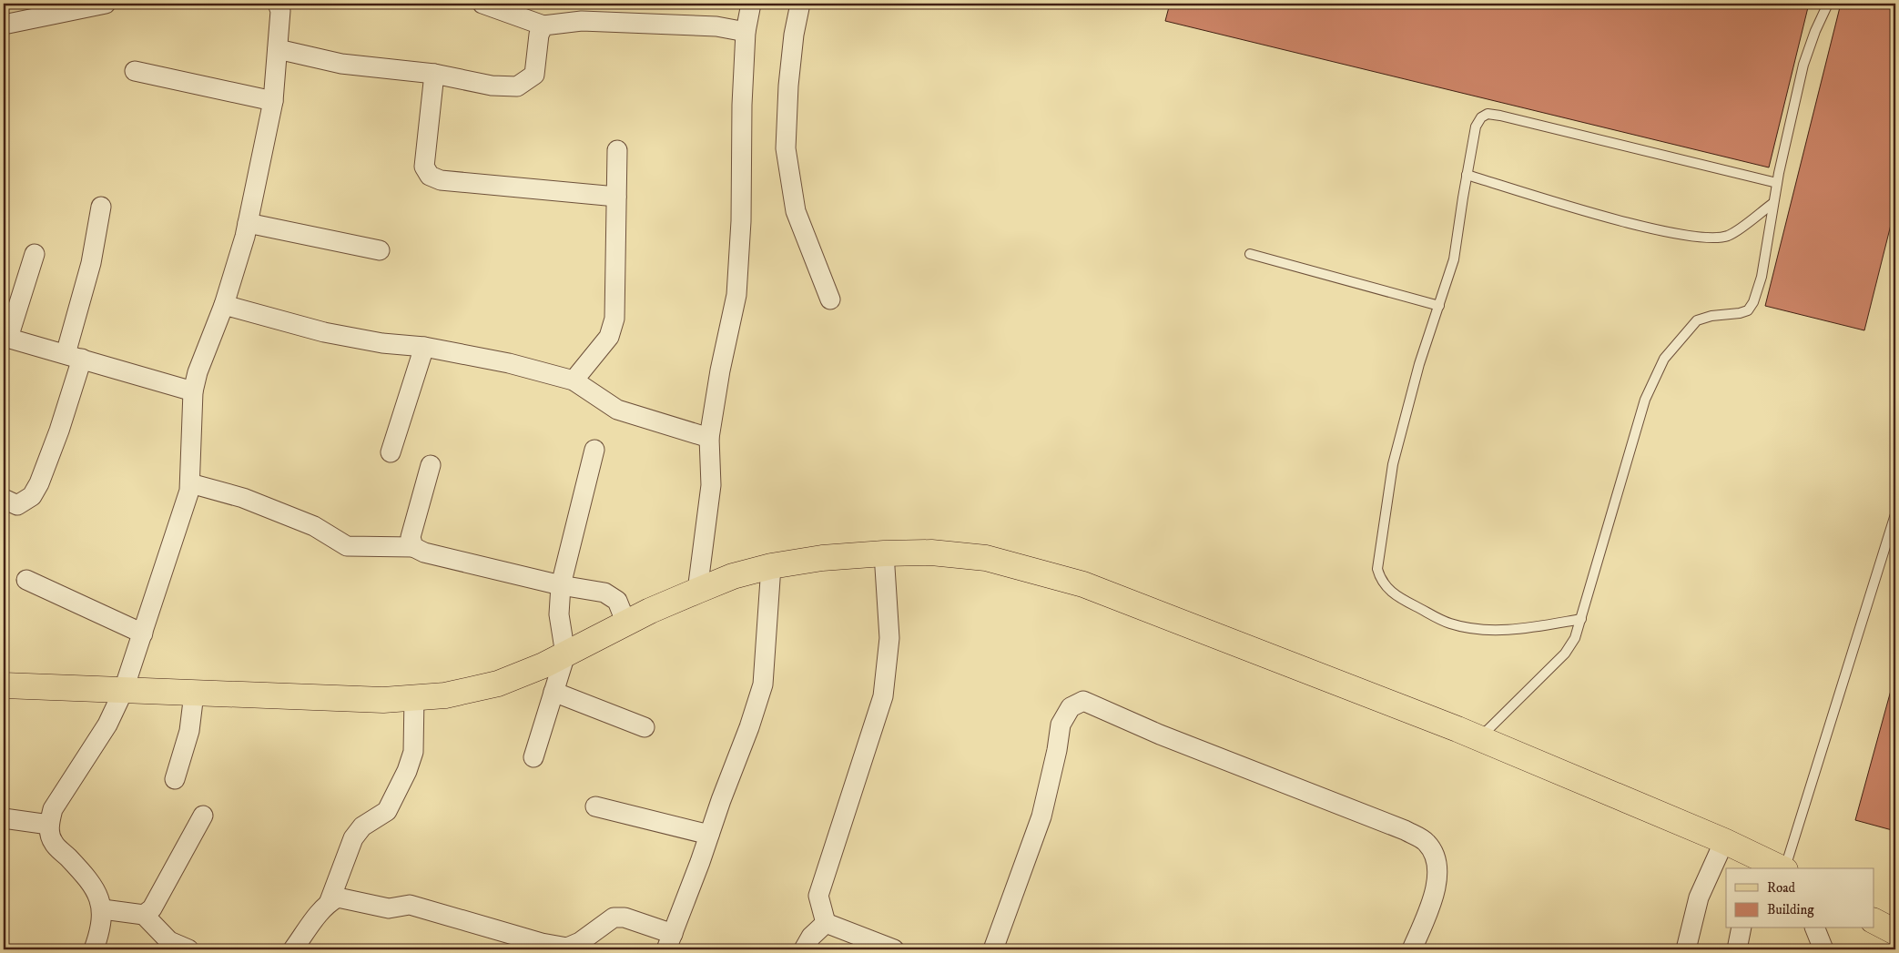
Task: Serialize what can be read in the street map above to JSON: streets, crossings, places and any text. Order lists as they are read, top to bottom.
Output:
{
  "legend": ["Road", "Building"]
}
